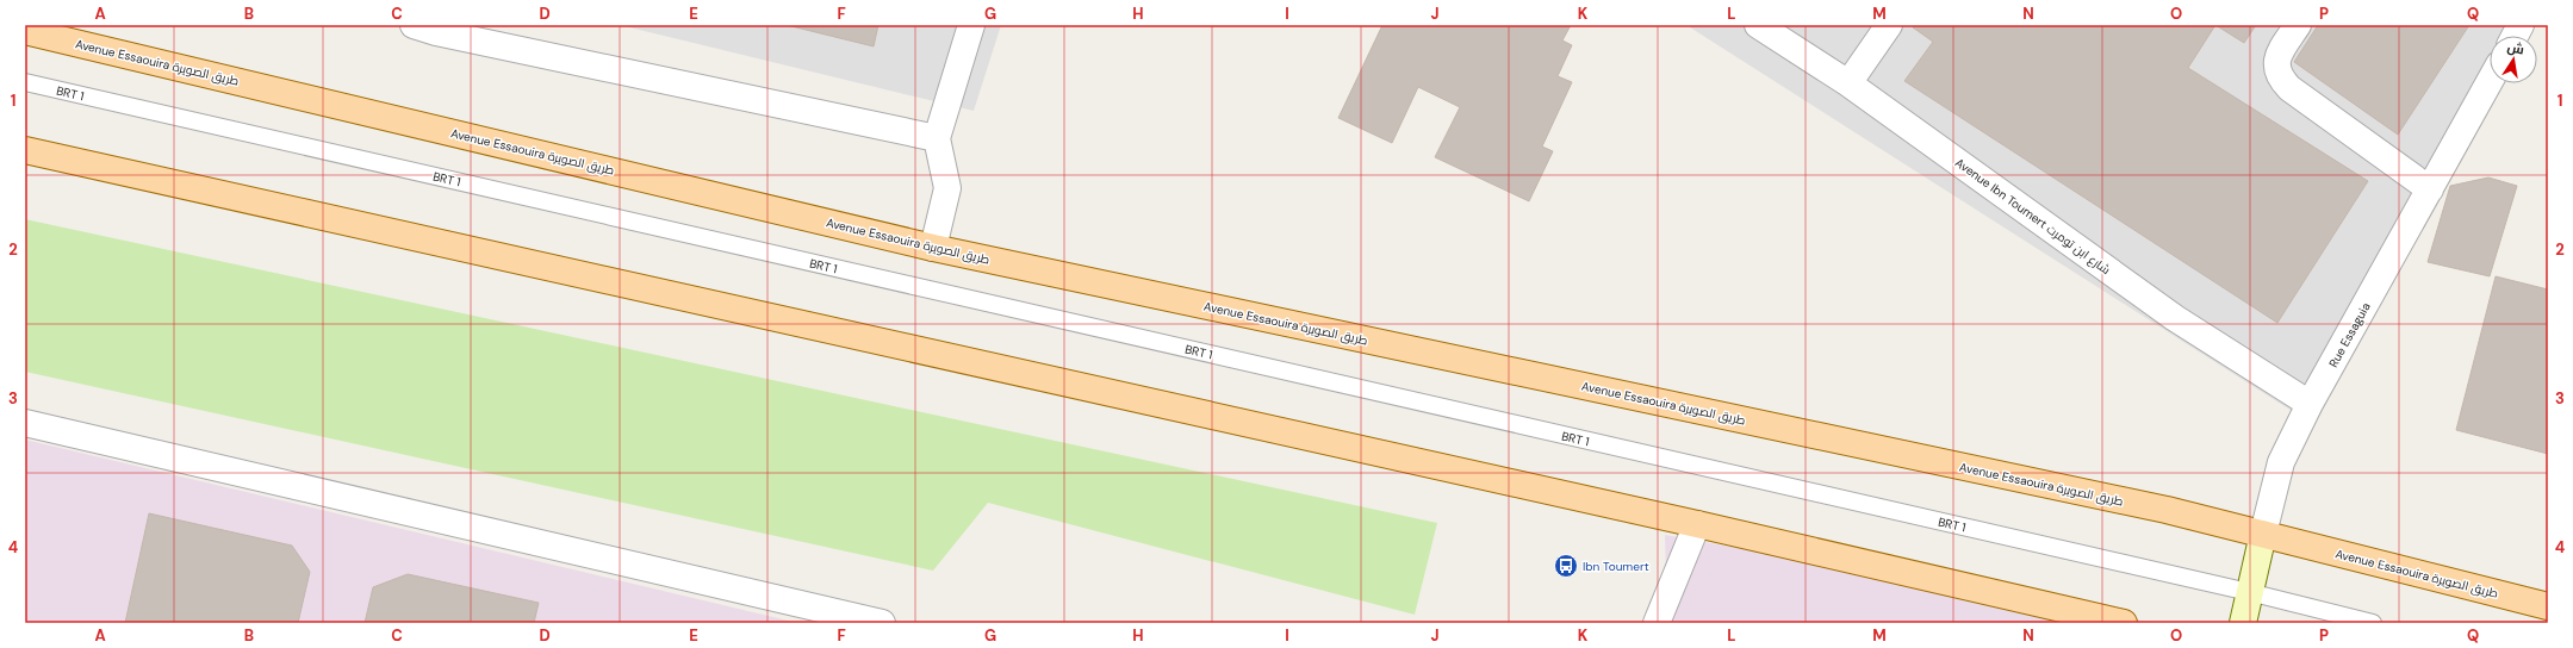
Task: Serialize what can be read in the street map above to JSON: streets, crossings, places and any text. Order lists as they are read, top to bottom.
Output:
{
  "streets": {
    "main road": ["Avenue Essaouira طريق الصويرة"],
    "street": ["Avenue Ibn Toumert شارع ابن تومرت", "Rue Essaguia"],
    "lane": ["BRT 1"]
  },
  "crossings": [
    ["Avenue Essaouira طريق الصويرة", "Rue Essaguia"],
    ["BRT 1", "Rue Essaguia"],
    ["Avenue Ibn Toumert شارع ابن تومرت", "Rue Essaguia"]
  ],
  "places": {
    "bus stop": ["Ibn Toumert"]
  },
  "north": "top",
  "grid": {
    "columns": [
      "A",
      "B",
      "C",
      "D",
      "E",
      "F",
      "G",
      "H",
      "I",
      "J",
      "K",
      "L",
      "M",
      "N",
      "O",
      "P",
      "Q"
    ],
    "rows": [
      "1",
      "2",
      "3",
      "4"
    ]
  }
}
